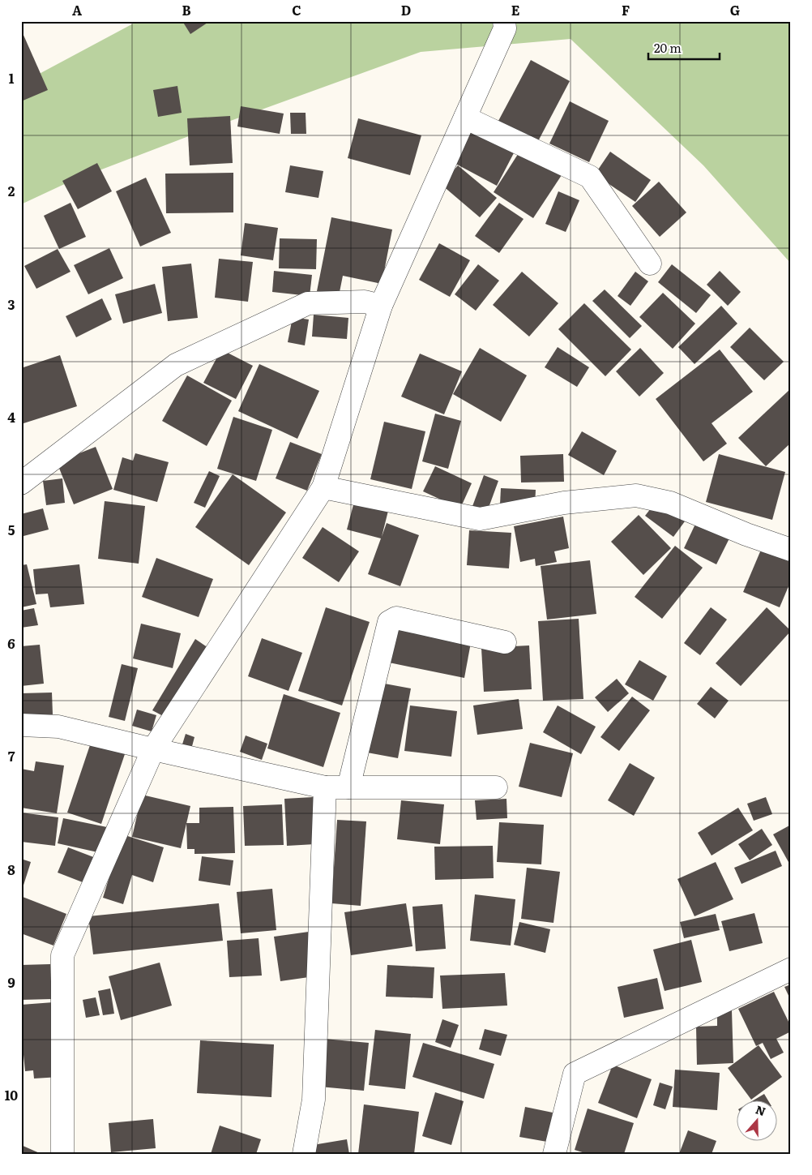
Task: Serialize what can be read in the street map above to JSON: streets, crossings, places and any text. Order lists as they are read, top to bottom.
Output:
{
  "scale_bar": "20 m",
  "north": "top",
  "grid": {
    "columns": [
      "A",
      "B",
      "C",
      "D",
      "E",
      "F",
      "G"
    ],
    "rows": [
      "1",
      "2",
      "3",
      "4",
      "5",
      "6",
      "7",
      "8",
      "9",
      "10"
    ]
  }
}
